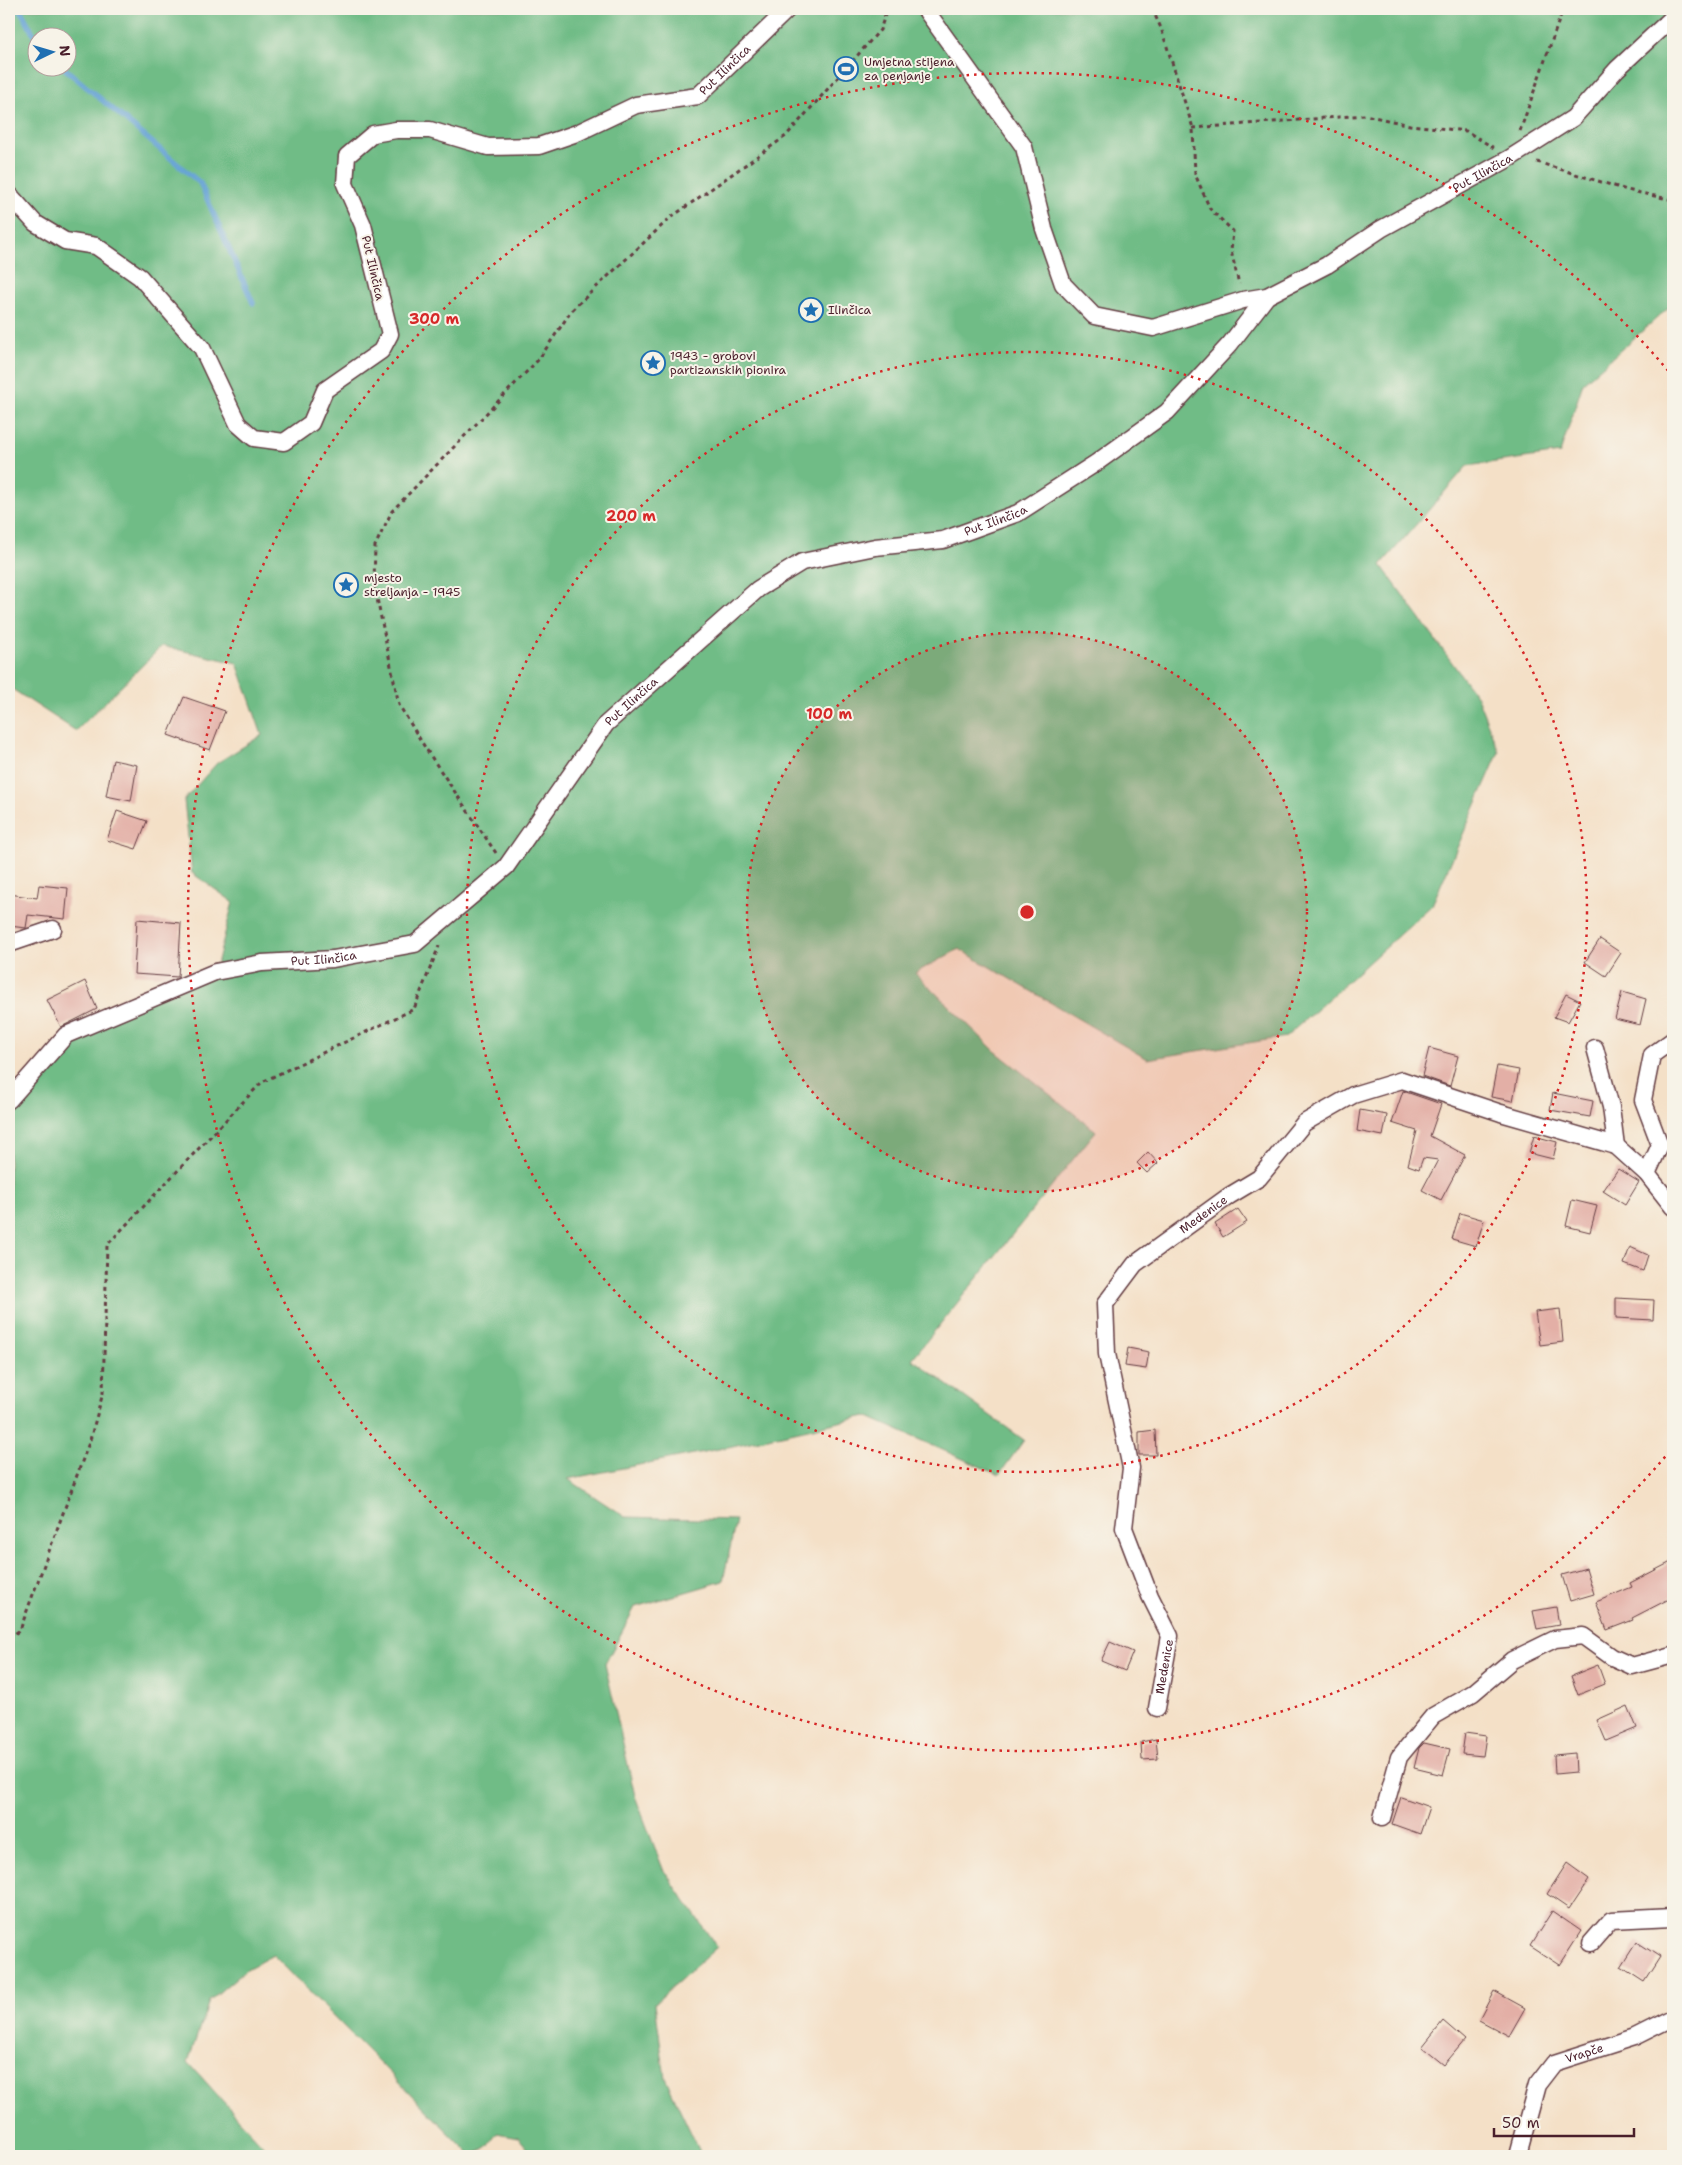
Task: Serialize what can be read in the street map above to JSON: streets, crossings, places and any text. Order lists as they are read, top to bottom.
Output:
{
  "streets": {
    "street": ["Put Ilinčica", "Medenice", "Vrapče"]
  },
  "places": {
    "sports": ["Umjetna stijena za penjanje"],
    "place": ["Ilinčica", "1943 - grobovi partizanskih pionira", "mjesto streljanja - 1945"]
  },
  "scale_bar": "50 m",
  "north": "right",
  "rings": ["300 m", "200 m", "100 m"]
}
